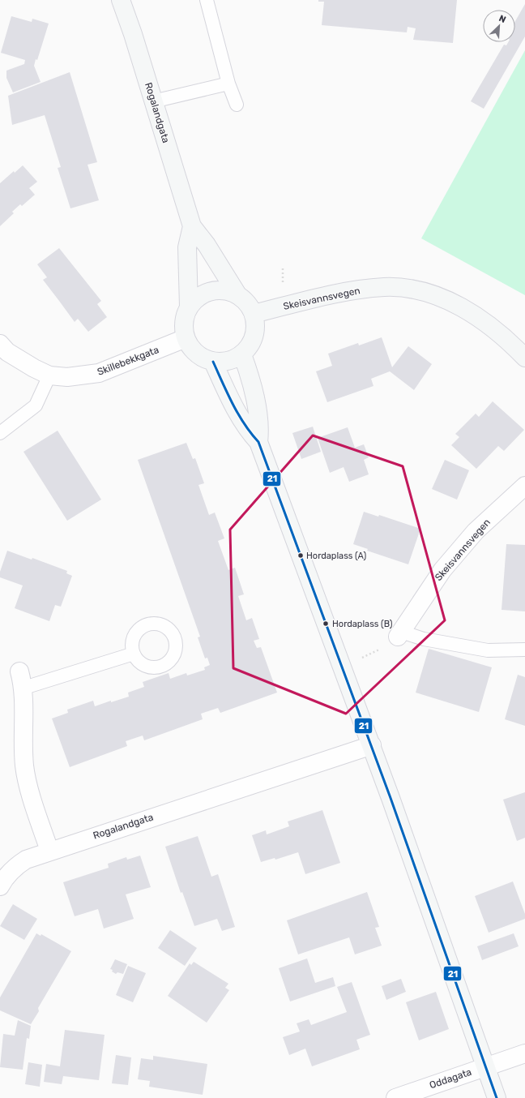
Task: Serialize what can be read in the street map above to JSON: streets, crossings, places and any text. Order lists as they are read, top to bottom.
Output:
{
  "streets": {
    "street": [
      "Rogalandgata",
      "Skeisvannsvegen",
      "Skillebekkgata",
      "Oddagata"
    ]
  },
  "crossings": [
    ["Rogalandgata", "Skeisvannsvegen"],
    ["Rogalandgata", "Skillebekkgata"],
    ["Skeisvannsvegen", "Skillebekkgata"]
  ],
  "places": ["Hordaplass (A)", "Hordaplass (B)"],
  "lines": ["transit line 21"],
  "north": "top right"
}
